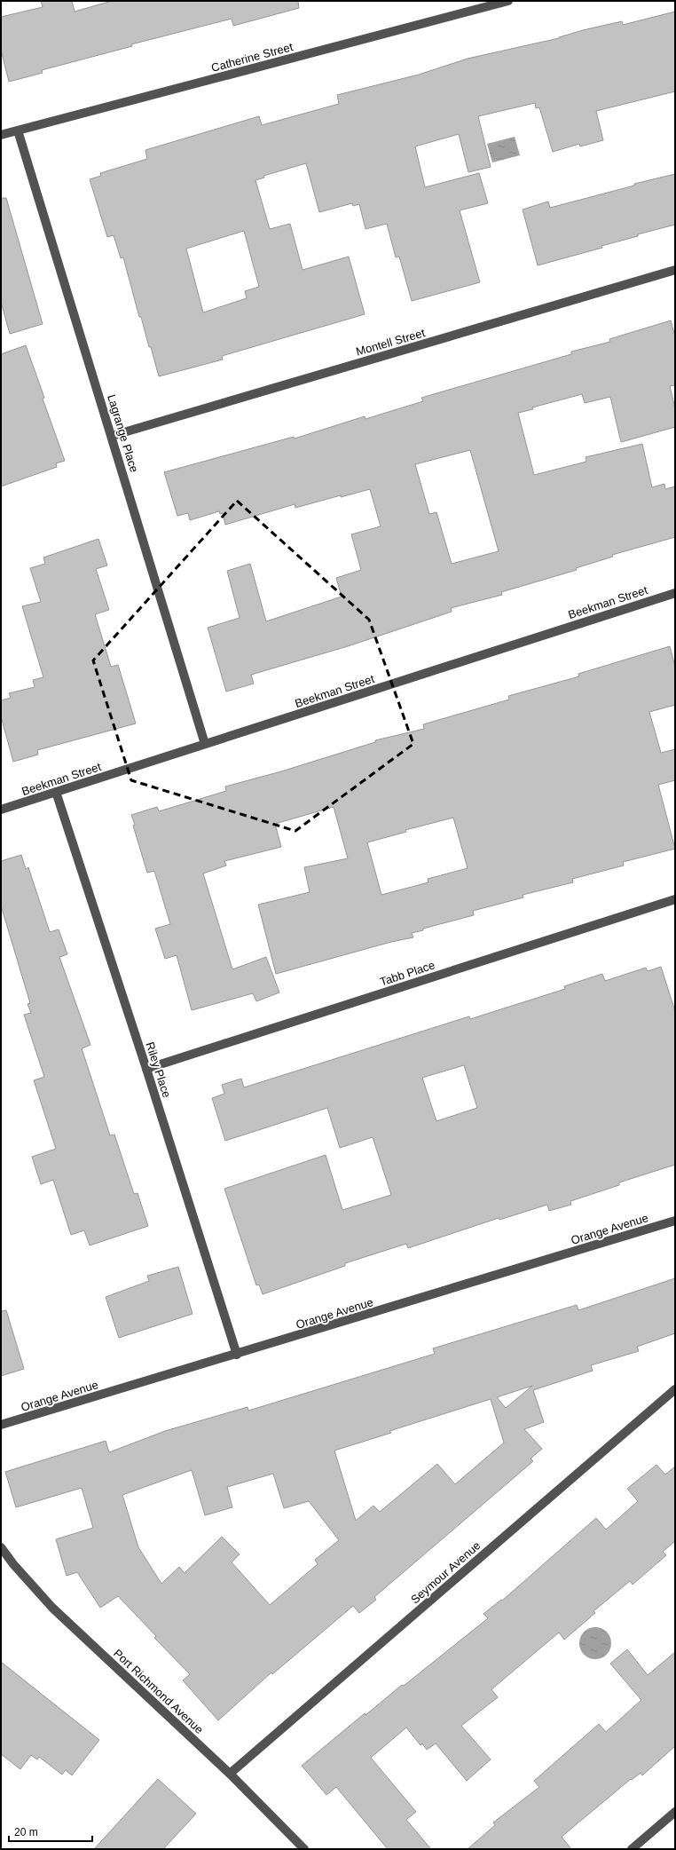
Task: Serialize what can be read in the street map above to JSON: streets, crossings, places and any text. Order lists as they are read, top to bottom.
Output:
{
  "streets": {
    "street": [
      "Catherine Street",
      "Montell Street",
      "Lagrange Place",
      "Beekman Street",
      "Tabb Place",
      "Riley Place",
      "Orange Avenue",
      "Seymour Avenue",
      "Port Richmond Avenue"
    ]
  },
  "crossings": [
    ["Catherine Street", "Lagrange Place"],
    ["Montell Street", "Lagrange Place"],
    ["Lagrange Place", "Beekman Street"],
    ["Beekman Street", "Riley Place"],
    ["Tabb Place", "Riley Place"],
    ["Riley Place", "Orange Avenue"],
    ["Seymour Avenue", "Port Richmond Avenue"]
  ],
  "scale_bar": "20 m"
}
